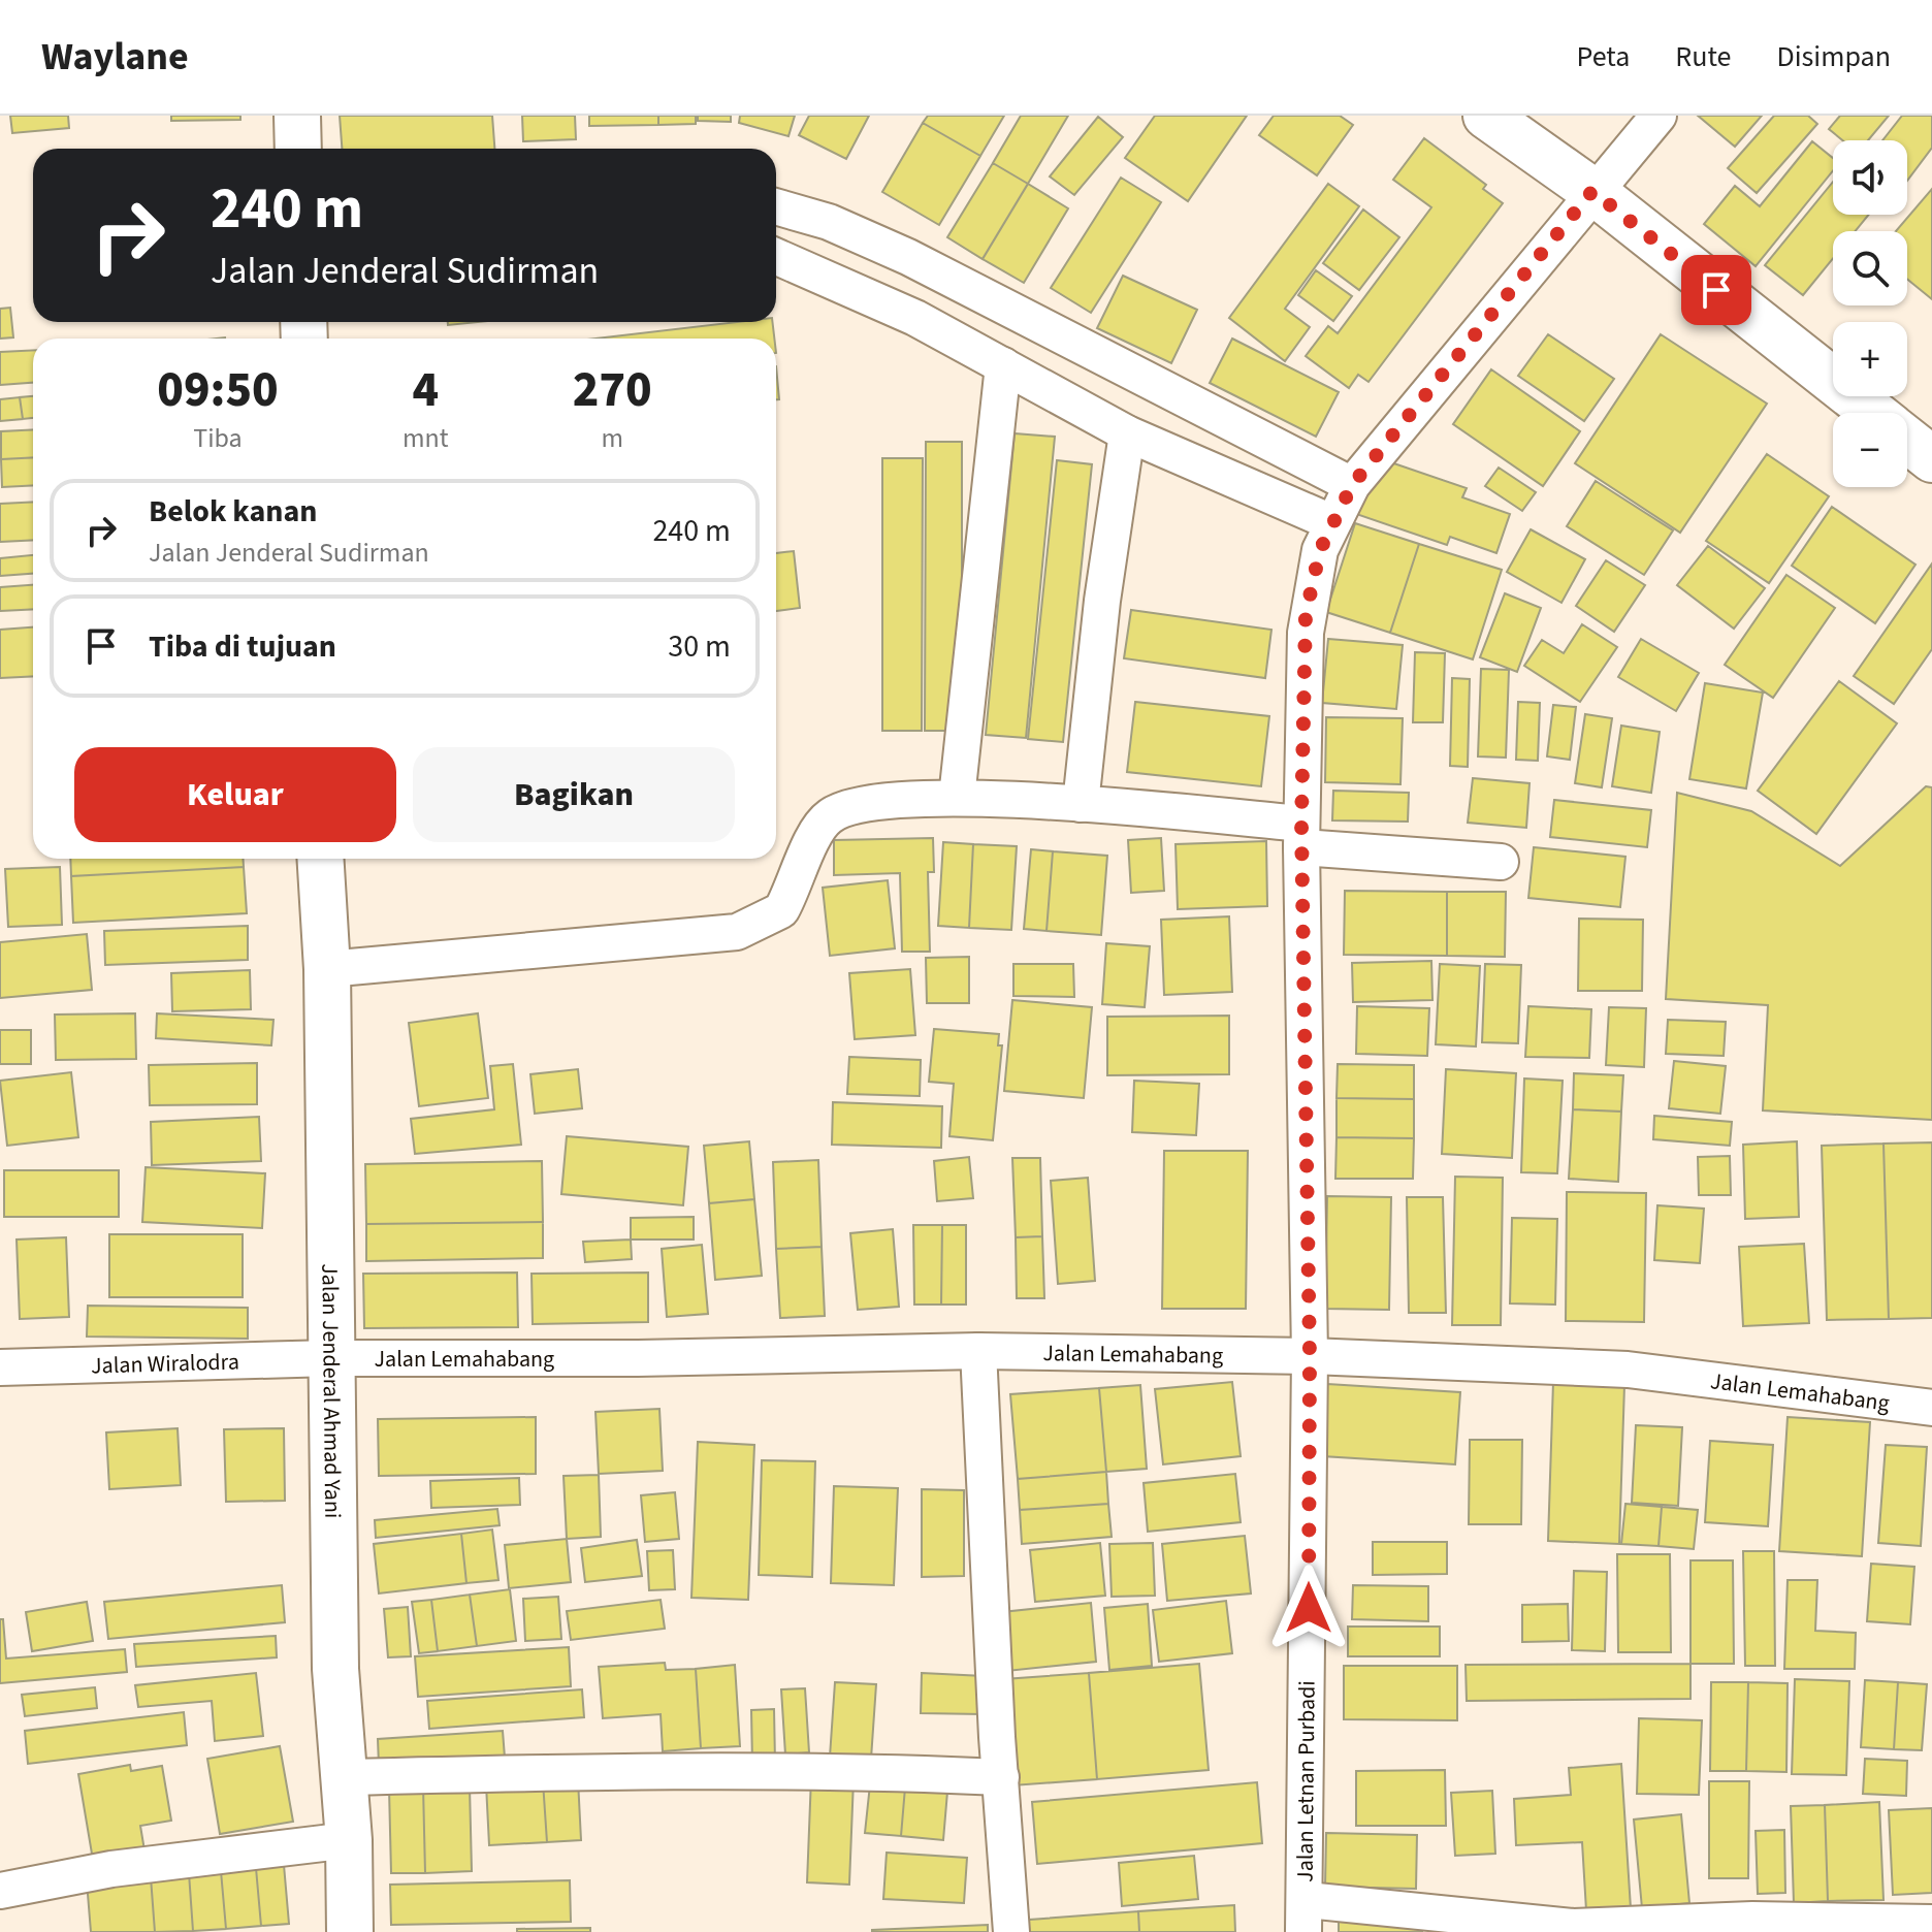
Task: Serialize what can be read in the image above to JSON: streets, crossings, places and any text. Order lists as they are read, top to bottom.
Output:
{
  "streets": {
    "main road": ["Jalan Jenderal Ahmad Yani"],
    "street": ["Jalan Lemahabang", "Jalan Wiralodra", "Jalan Letnan Purbadi"]
  },
  "crossings": [
    ["Jalan Lemahabang", "Jalan Wiralodra"],
    ["Jalan Lemahabang", "Jalan Jenderal Ahmad Yani"],
    ["Jalan Lemahabang", "Jalan Letnan Purbadi"],
    ["Jalan Wiralodra", "Jalan Jenderal Ahmad Yani"]
  ],
  "page": {
    "header": "Waylane",
    "nav": ["Peta", "Rute", "Disimpan"],
    "map_buttons": ["+", "−"],
    "turn": ["240 m", "Jalan Jenderal Sudirman"],
    "eta": [
      "09:50",
      "Tiba",
      "4",
      "mnt",
      "270",
      "m"
    ],
    "list": [
      {
        "name": "Belok kanan",
        "note": "Jalan Jenderal Sudirman",
        "value": "240 m"
      },
      {
        "name": "Tiba di tujuan",
        "value": "30 m"
      }
    ],
    "buttons": ["Keluar", "Bagikan"]
  }
}
